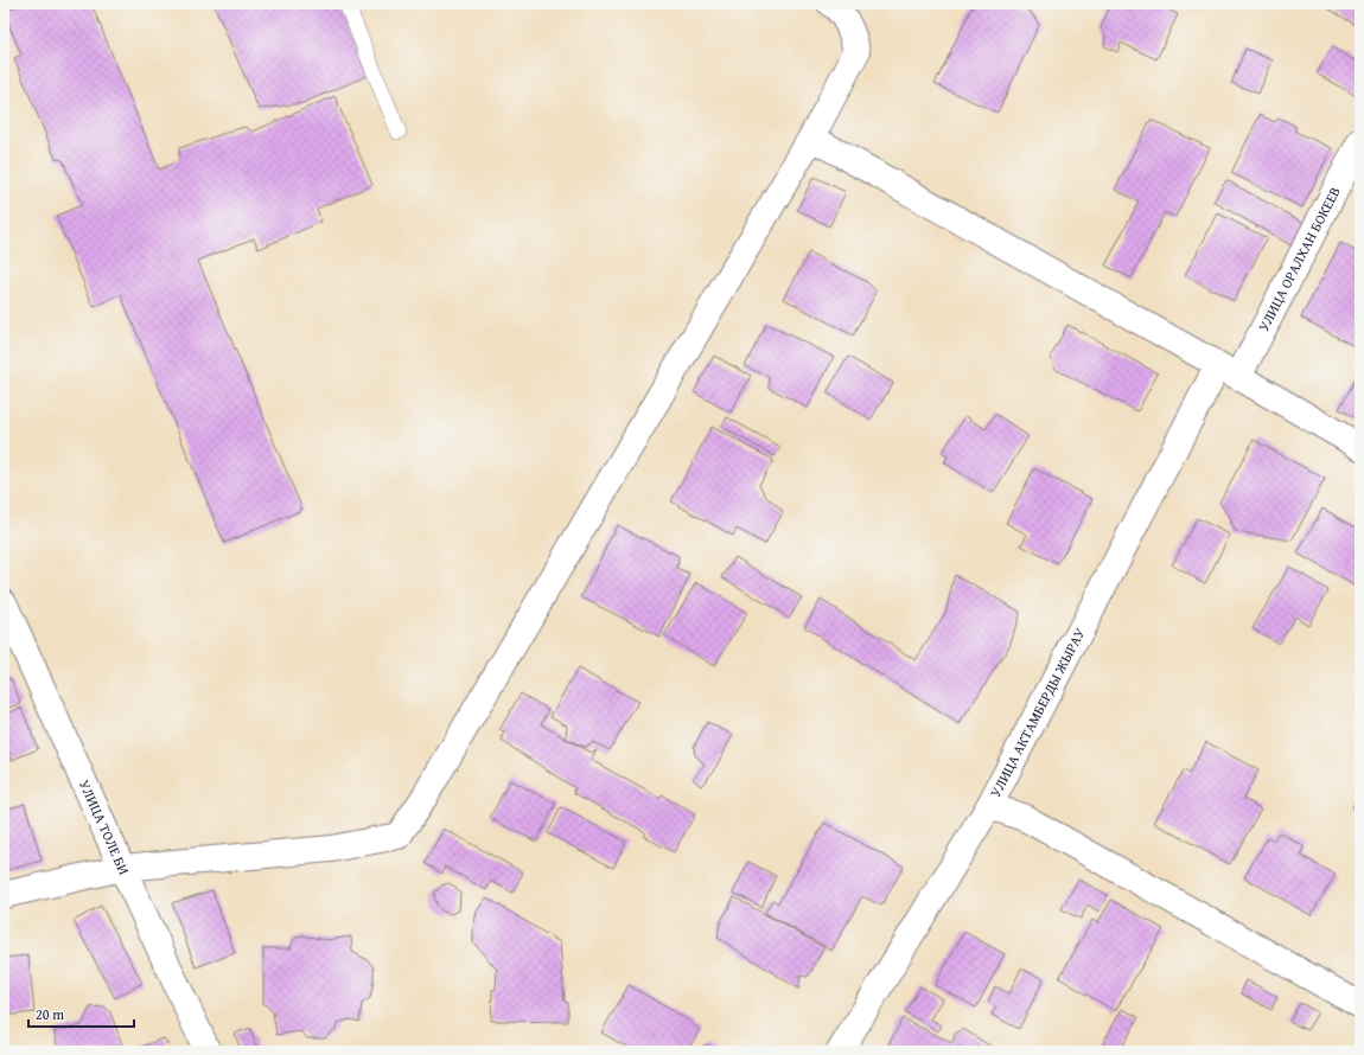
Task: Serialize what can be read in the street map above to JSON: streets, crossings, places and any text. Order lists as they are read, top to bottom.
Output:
{
  "streets": {
    "street": ["УЛИЦА ОРАЛХАН БОКЕЕВ", "УЛИЦА АКТАМБЕРДЫ ЖЫРАУ", "УЛИЦА ТОЛЕ БИ"]
  },
  "crossings": [
    ["УЛИЦА ОРАЛХАН БОКЕЕВ", "УЛИЦА АКТАМБЕРДЫ ЖЫРАУ"]
  ],
  "scale_bar": "20 m"
}
